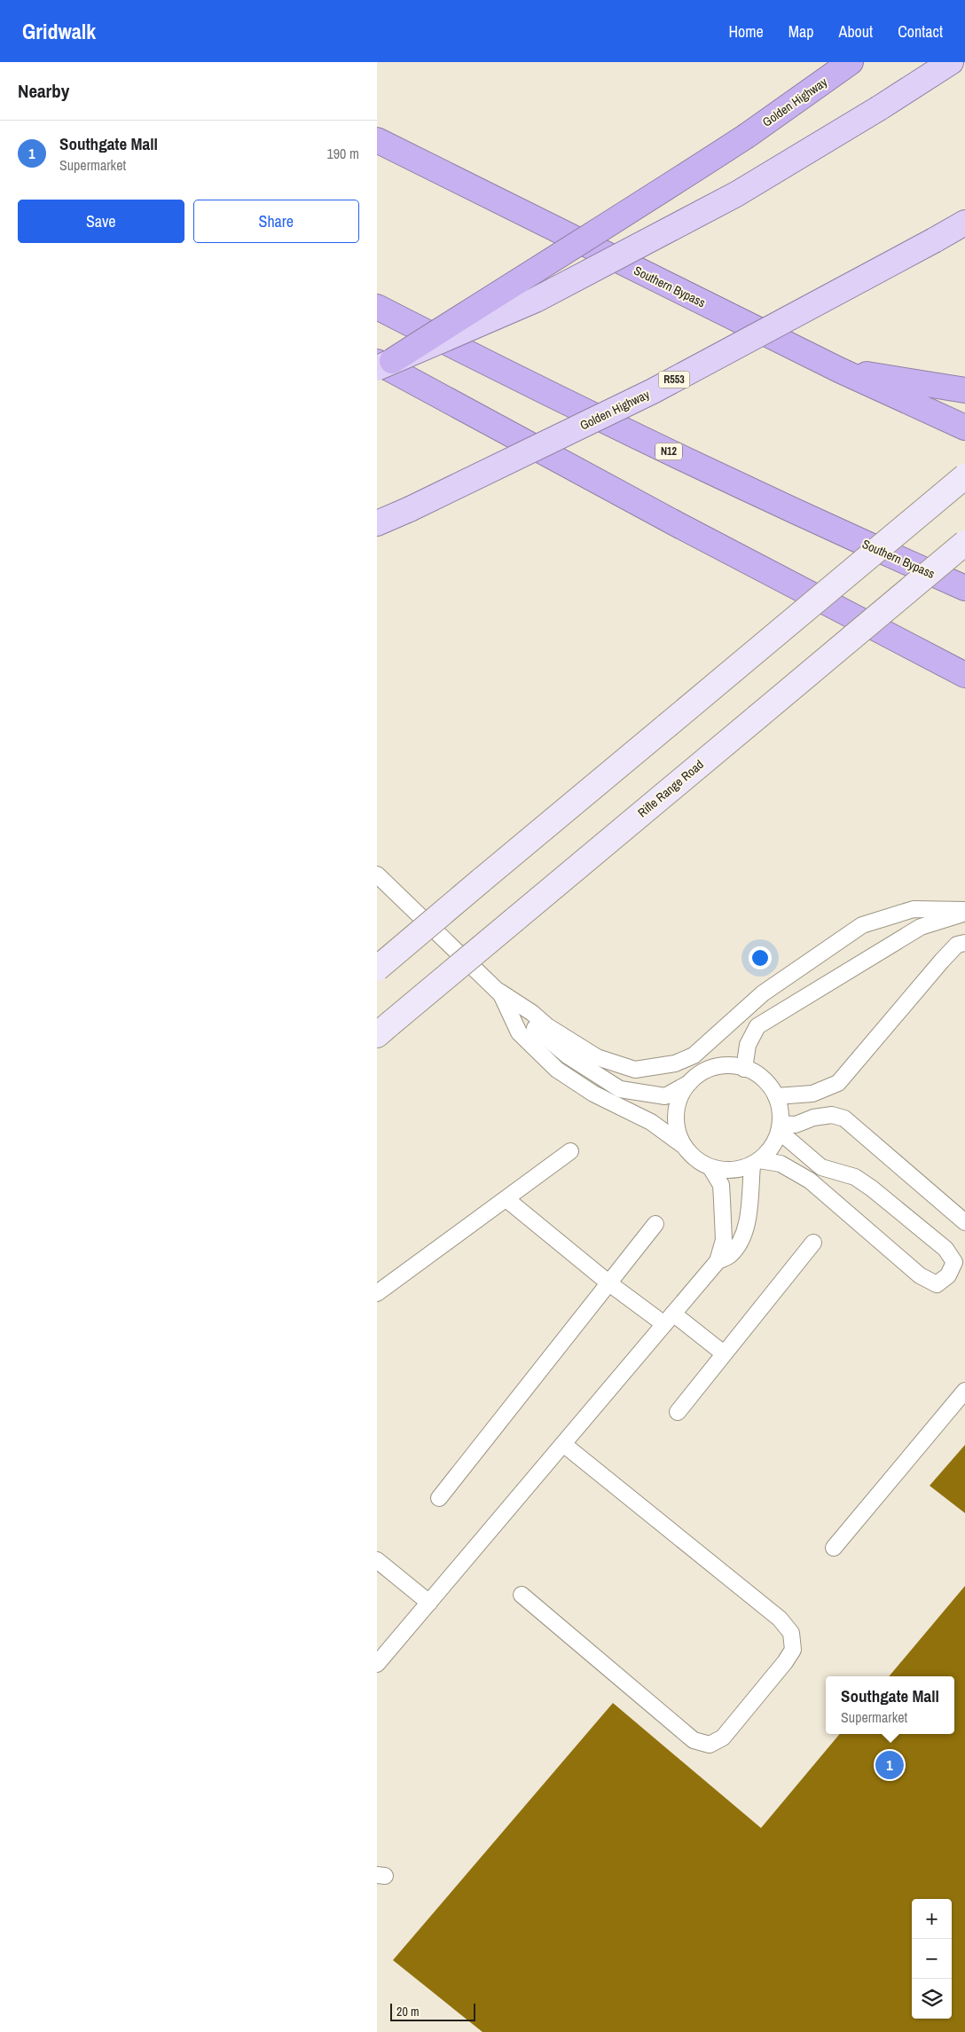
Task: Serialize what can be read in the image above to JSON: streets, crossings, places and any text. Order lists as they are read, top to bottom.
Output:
{
  "streets": {
    "highway": ["Golden Highway", "Southern Bypass", "N12"],
    "main road": ["R553", "Rifle Range Road"]
  },
  "scale_bar": "20 m",
  "page": {
    "header": "Gridwalk",
    "nav": [
      "Home",
      "Map",
      "About",
      "Contact"
    ],
    "heading": "Nearby",
    "list": [
      {
        "mark": "1",
        "name": "Southgate Mall",
        "note": "Supermarket",
        "value": "190 m"
      }
    ],
    "buttons": ["Save", "Share"],
    "popup": ["Southgate Mall", "Supermarket"],
    "pins": "1",
    "map_buttons": ["+", "−"],
    "scale": "20 m"
  }
}
